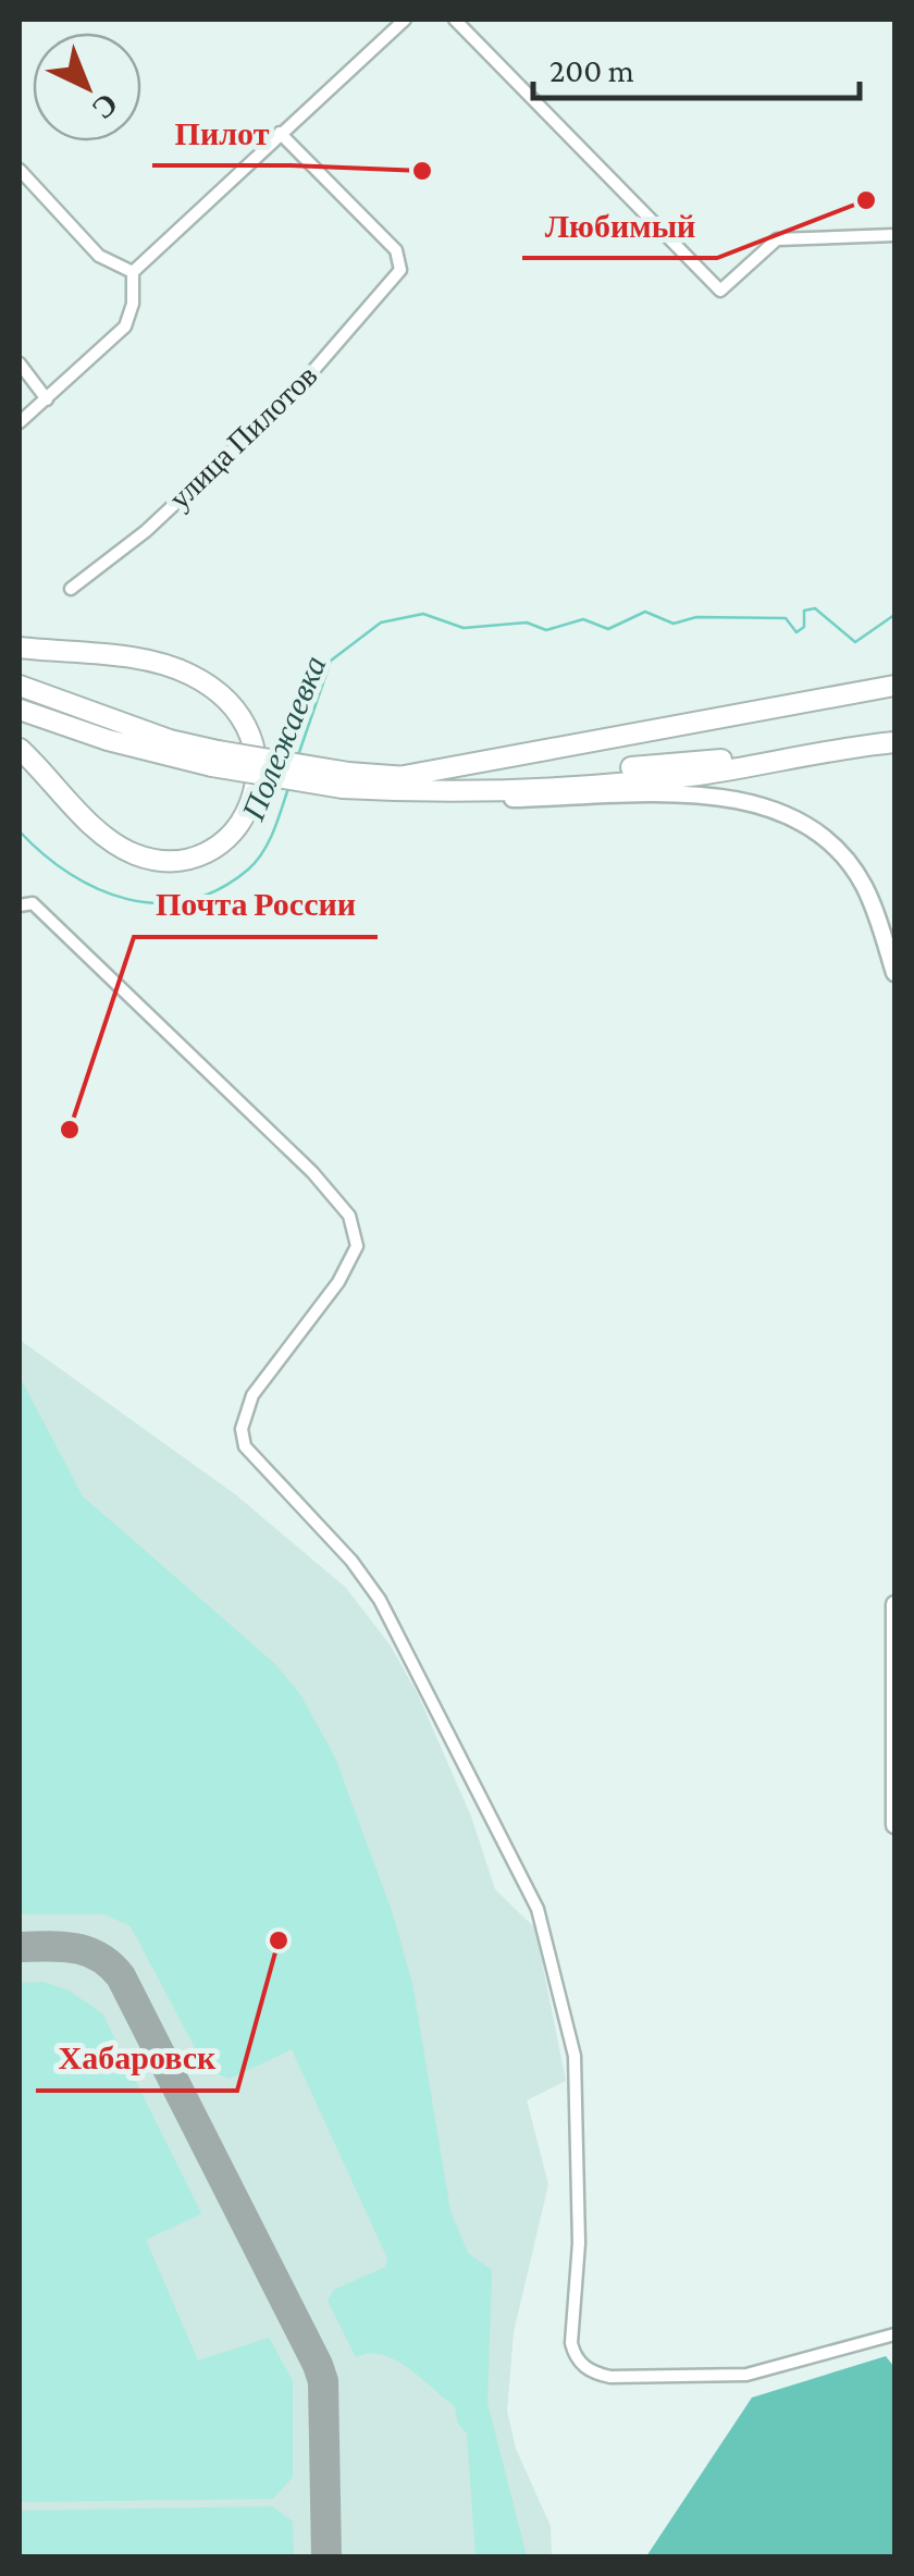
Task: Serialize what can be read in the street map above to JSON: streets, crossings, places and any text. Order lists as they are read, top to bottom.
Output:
{
  "streets": {
    "street": ["улица Пилотов"]
  },
  "water": ["Полежаевка"],
  "places": [
    "Пилот",
    "Любимый",
    "Почта России",
    "Хабаровск"
  ],
  "scale_bar": "200 m",
  "north": "bottom right"
}
